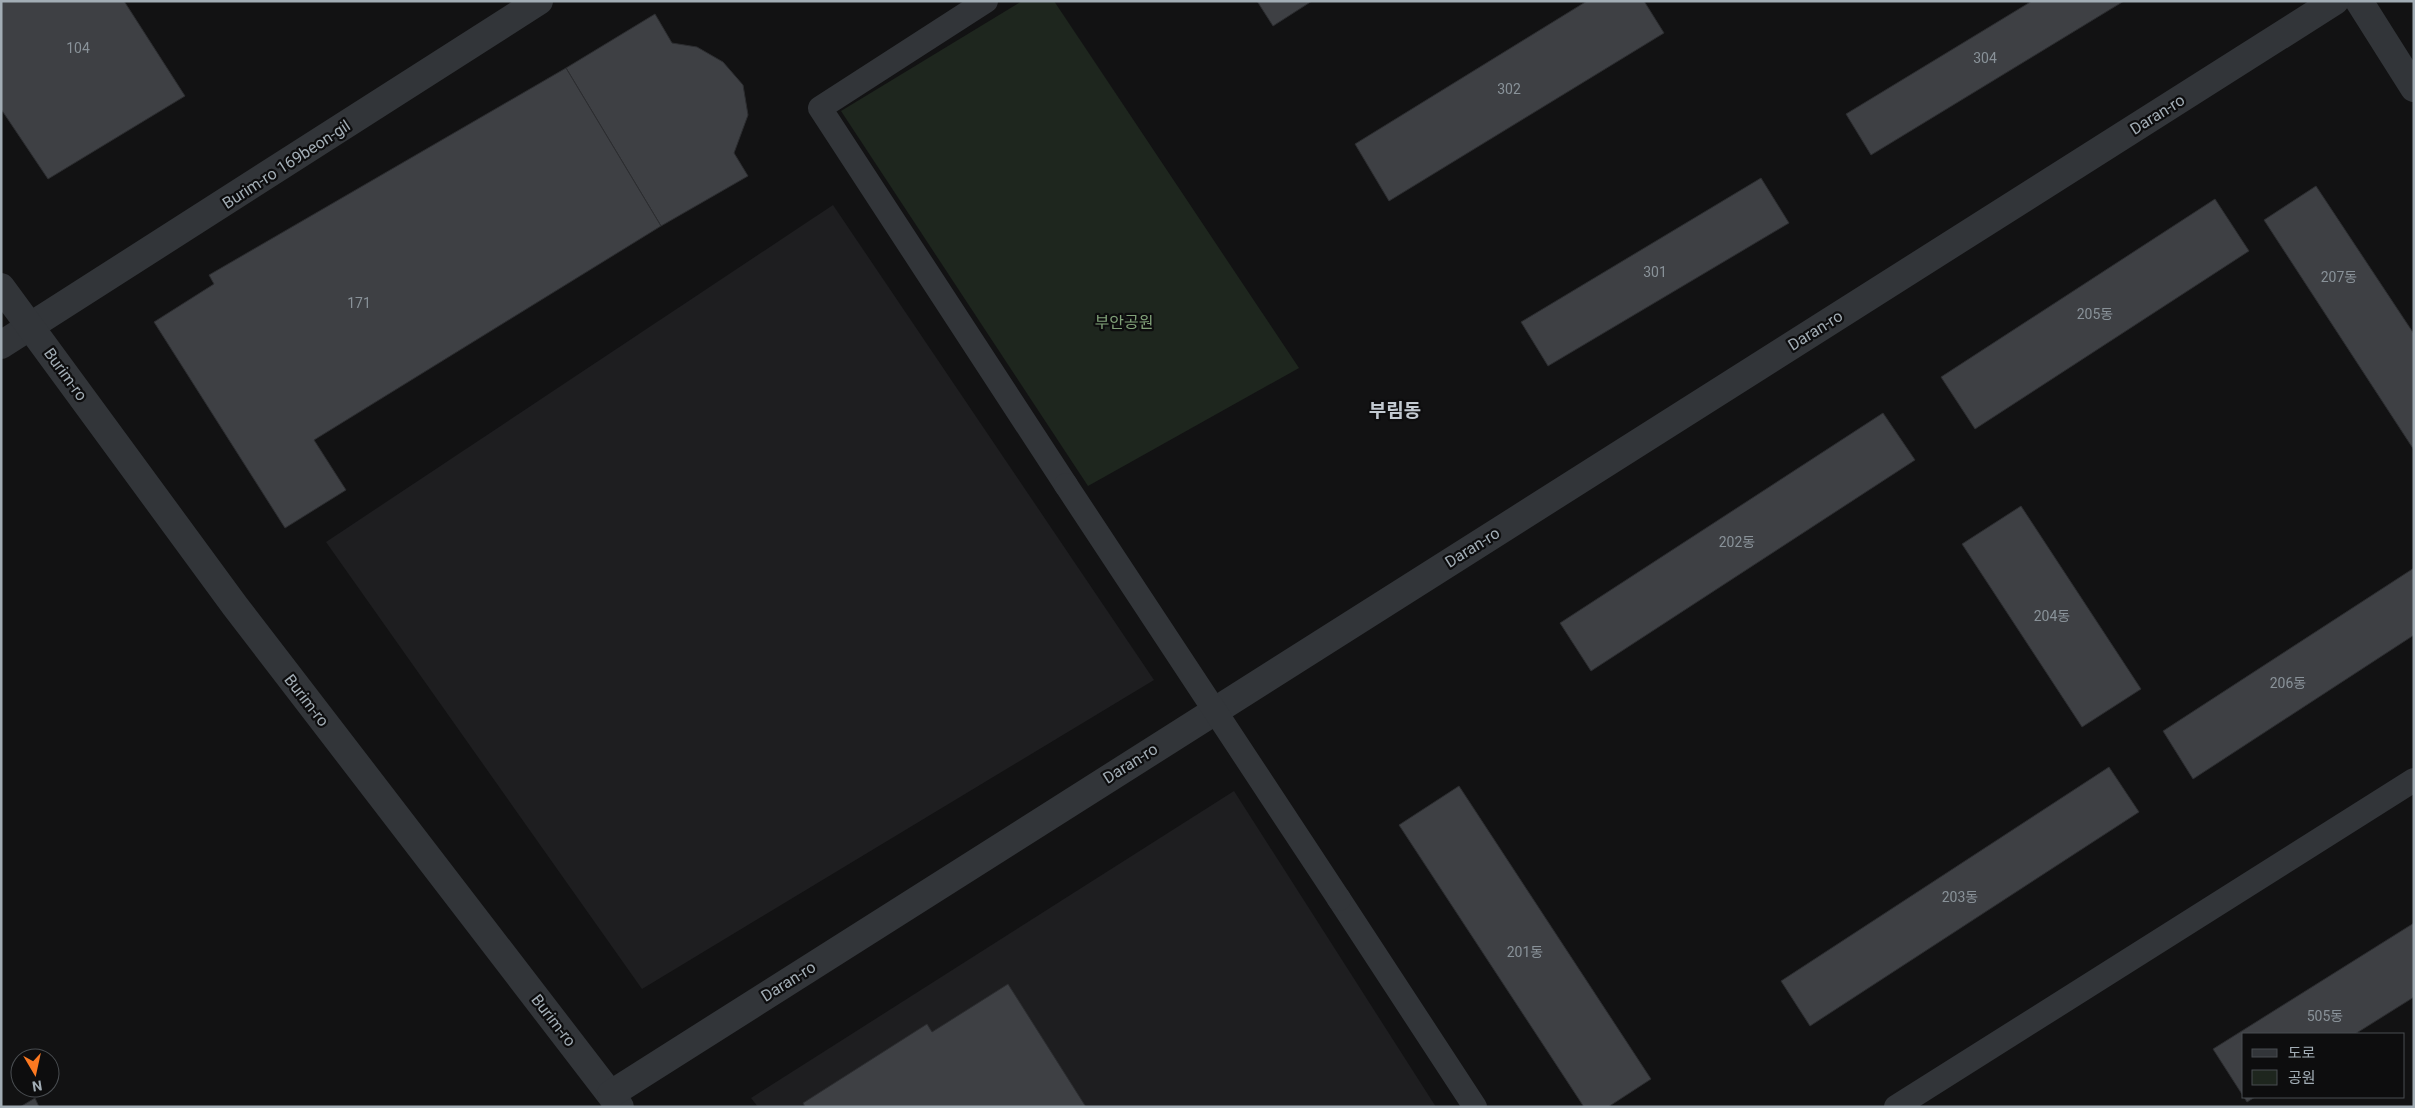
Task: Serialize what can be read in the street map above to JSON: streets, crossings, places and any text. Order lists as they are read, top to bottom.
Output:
{
  "streets": {
    "street": ["Daran-ro", "Burim-ro 169beon-gil", "Burim-ro"]
  },
  "crossings": [
    ["Daran-ro", "Burim-ro"],
    ["Burim-ro 169beon-gil", "Burim-ro"]
  ],
  "districts": ["부림동"],
  "parks": ["부안공원"],
  "house_numbers": [
    "104",
    "304",
    "302",
    "301",
    "207동",
    "171",
    "205동",
    "202동",
    "204동",
    "206동",
    "203동",
    "201동",
    "505동"
  ],
  "legend": ["도로", "공원"],
  "north": "bottom"
}
